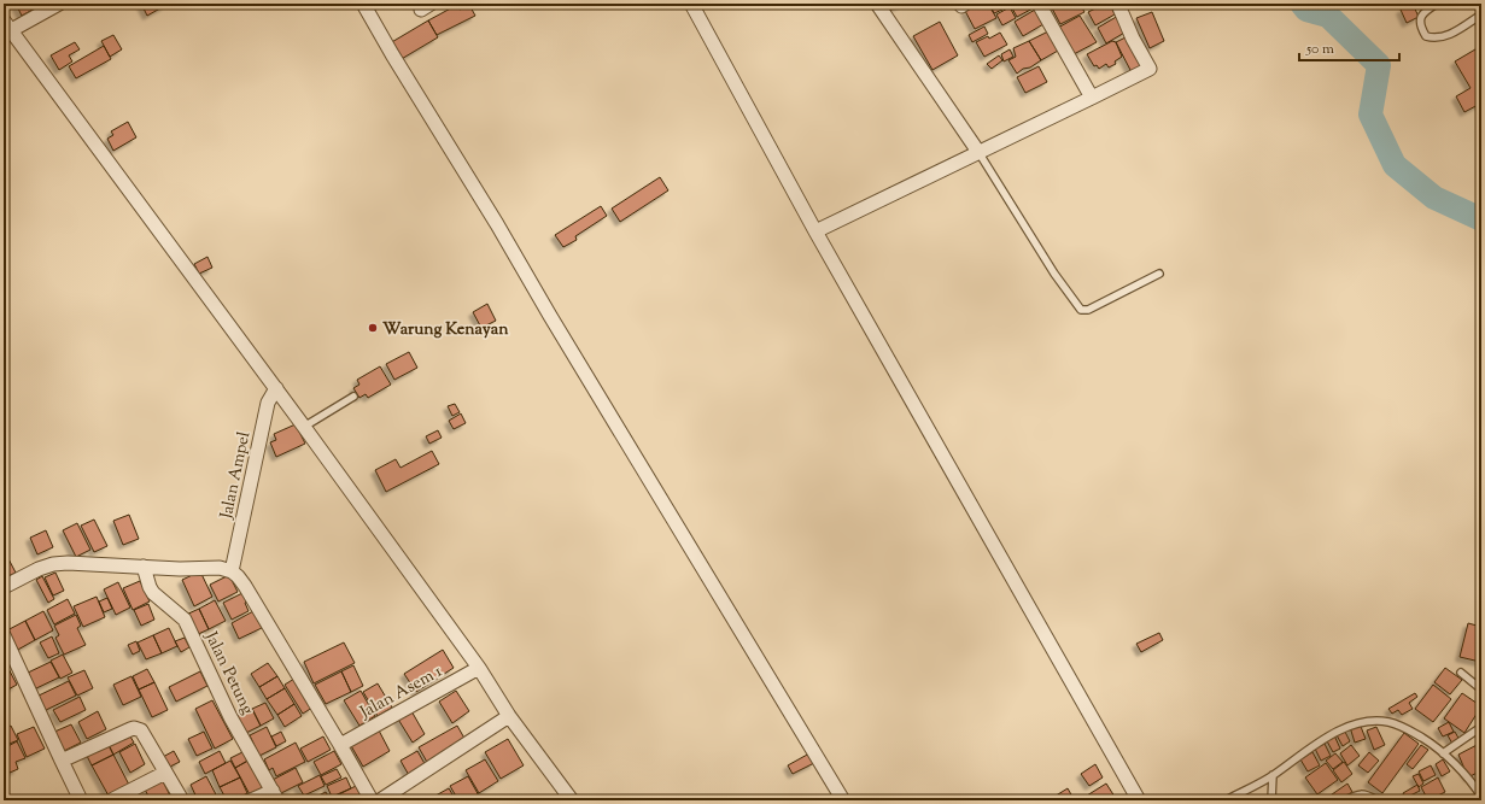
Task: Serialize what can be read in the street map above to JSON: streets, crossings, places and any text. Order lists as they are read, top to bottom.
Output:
{
  "streets": {
    "street": ["Jalan Ampel", "Jalan Petung", "Jalan Asem 1"]
  },
  "places": ["Warung Kenayan"],
  "scale_bar": "50 m"
}
